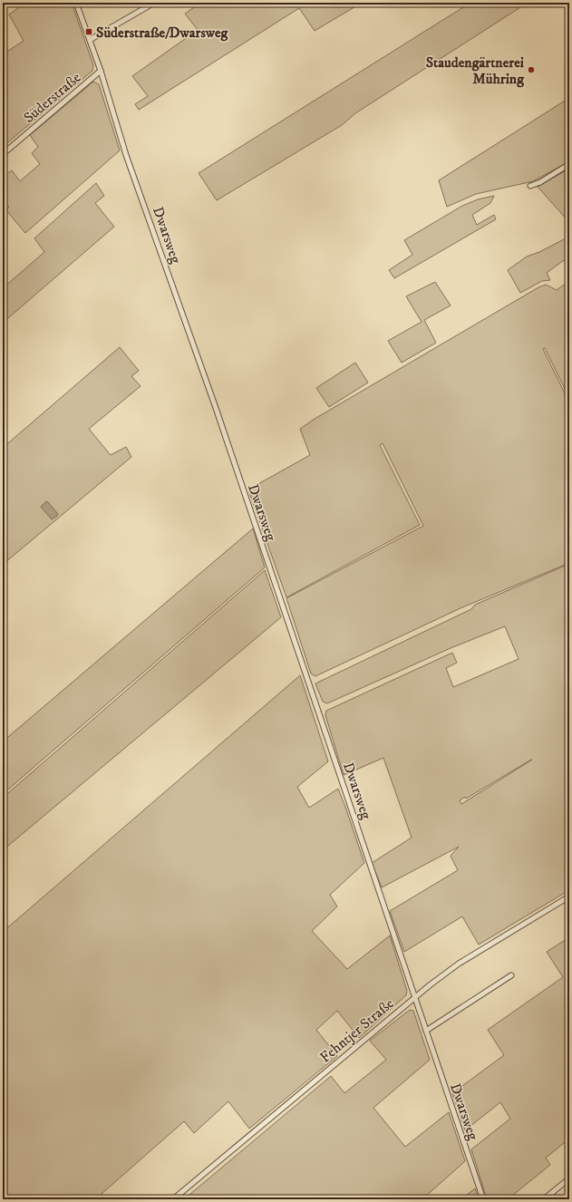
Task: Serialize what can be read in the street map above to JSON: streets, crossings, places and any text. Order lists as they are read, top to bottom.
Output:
{
  "streets": {
    "street": ["Süderstraße", "Dwarsweg", "Fehntjer Straße"]
  },
  "crossings": [
    ["Süderstraße", "Dwarsweg"],
    ["Dwarsweg", "Fehntjer Straße"]
  ],
  "places": {
    "transit": ["Süderstraße/Dwarsweg"],
    "other": ["Staudengärtnerei Mühring"]
  }
}
